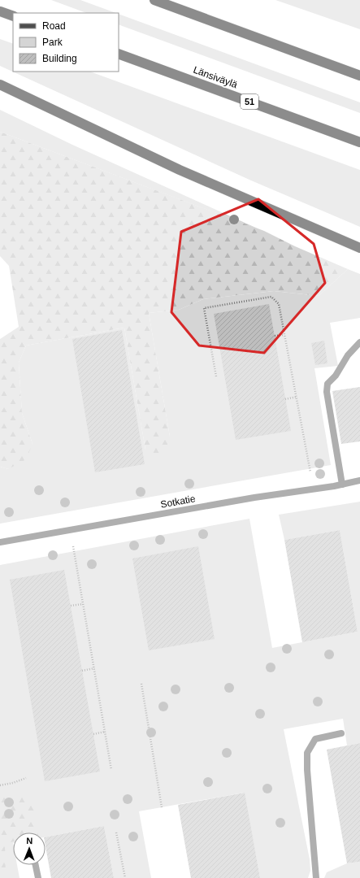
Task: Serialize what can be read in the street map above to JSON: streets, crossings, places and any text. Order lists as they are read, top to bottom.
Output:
{
  "streets": {
    "highway": ["Länsiväylä", "51"],
    "street": ["Sotkatie"]
  },
  "legend": ["Road", "Park", "Building"],
  "north": "top"
}
